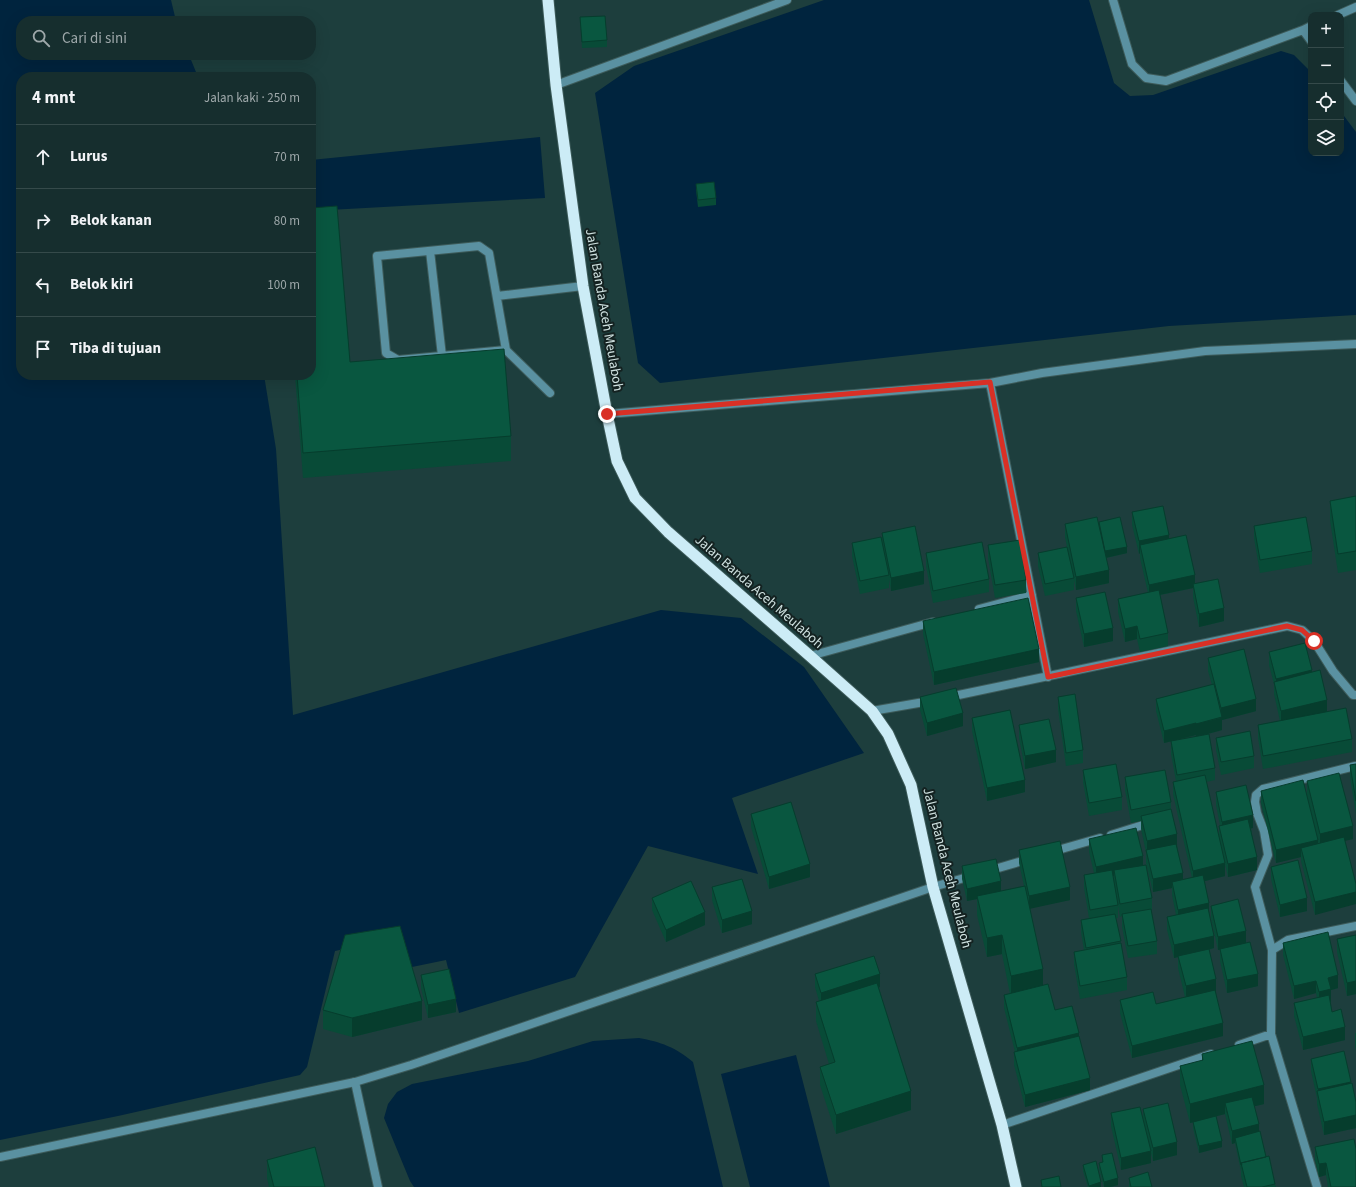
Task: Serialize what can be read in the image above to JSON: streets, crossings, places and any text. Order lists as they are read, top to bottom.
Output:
{
  "streets": {
    "highway": ["Jalan Banda Aceh Meulaboh"]
  },
  "page": {
    "map_buttons": ["+", "−"],
    "search": "Cari di sini",
    "heading": ["4 mnt", "Jalan kaki · 250 m"],
    "list": [
      ["Lurus", "70 m"],
      ["Belok kanan", "80 m"],
      ["Belok kiri", "100 m"],
      "Tiba di tujuan"
    ]
  }
}
